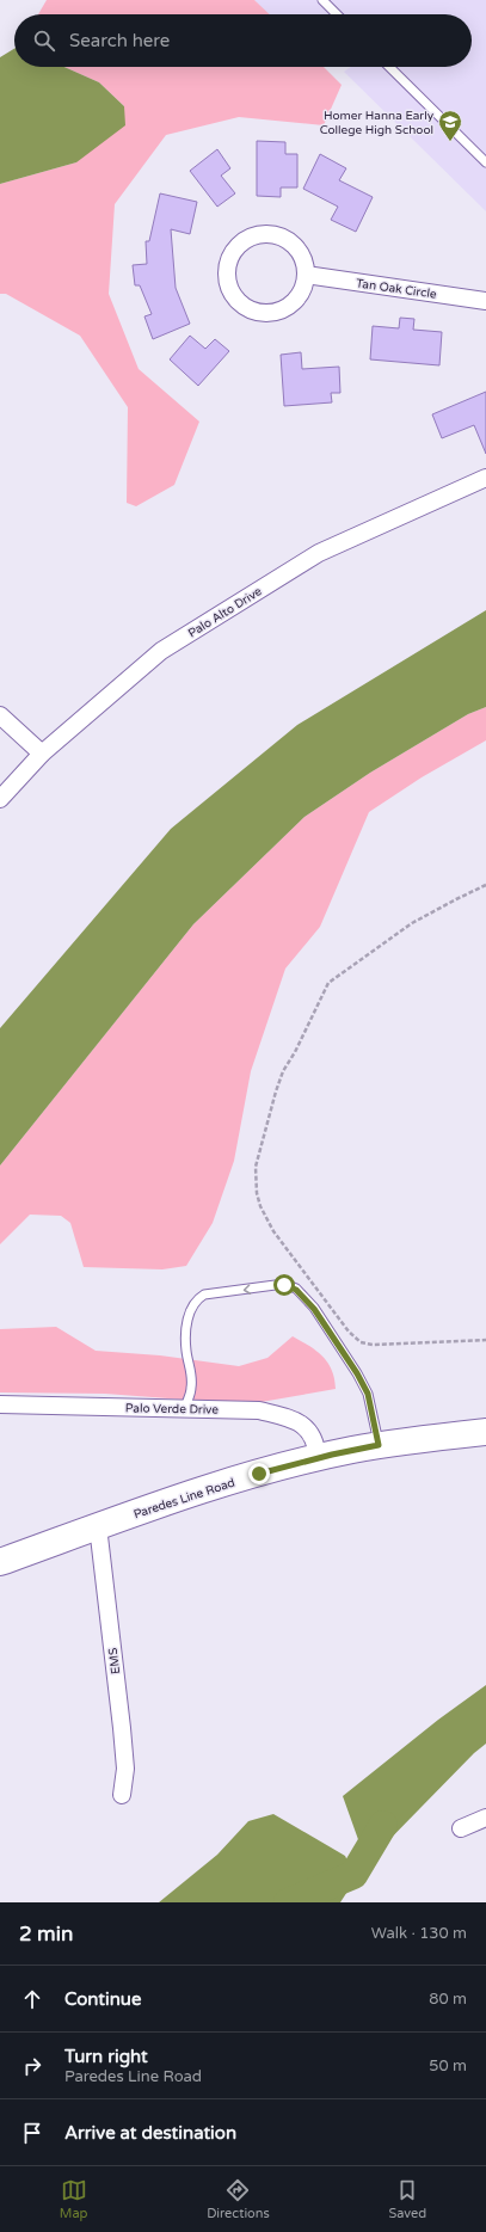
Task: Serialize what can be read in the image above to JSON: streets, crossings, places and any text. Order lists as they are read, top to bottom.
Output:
{
  "streets": {
    "main road": ["Paredes Line Road"],
    "street": [
      "Tan Oak Circle",
      "Palo Alto Drive",
      "Palo Verde Drive",
      "EMS"
    ]
  },
  "crossings": [
    ["Palo Verde Drive", "Paredes Line Road"],
    ["Paredes Line Road", "EMS"]
  ],
  "places": {
    "school or university": ["Homer Hanna Early College High School"]
  },
  "page": {
    "search": "Search here",
    "heading": ["2 min", "Walk · 130 m"],
    "list": [
      ["Continue", "80 m"],
      ["Turn right", "Paredes Line Road", "50 m"],
      "Arrive at destination"
    ],
    "nav": ["Map", "Directions", "Saved"]
  }
}
